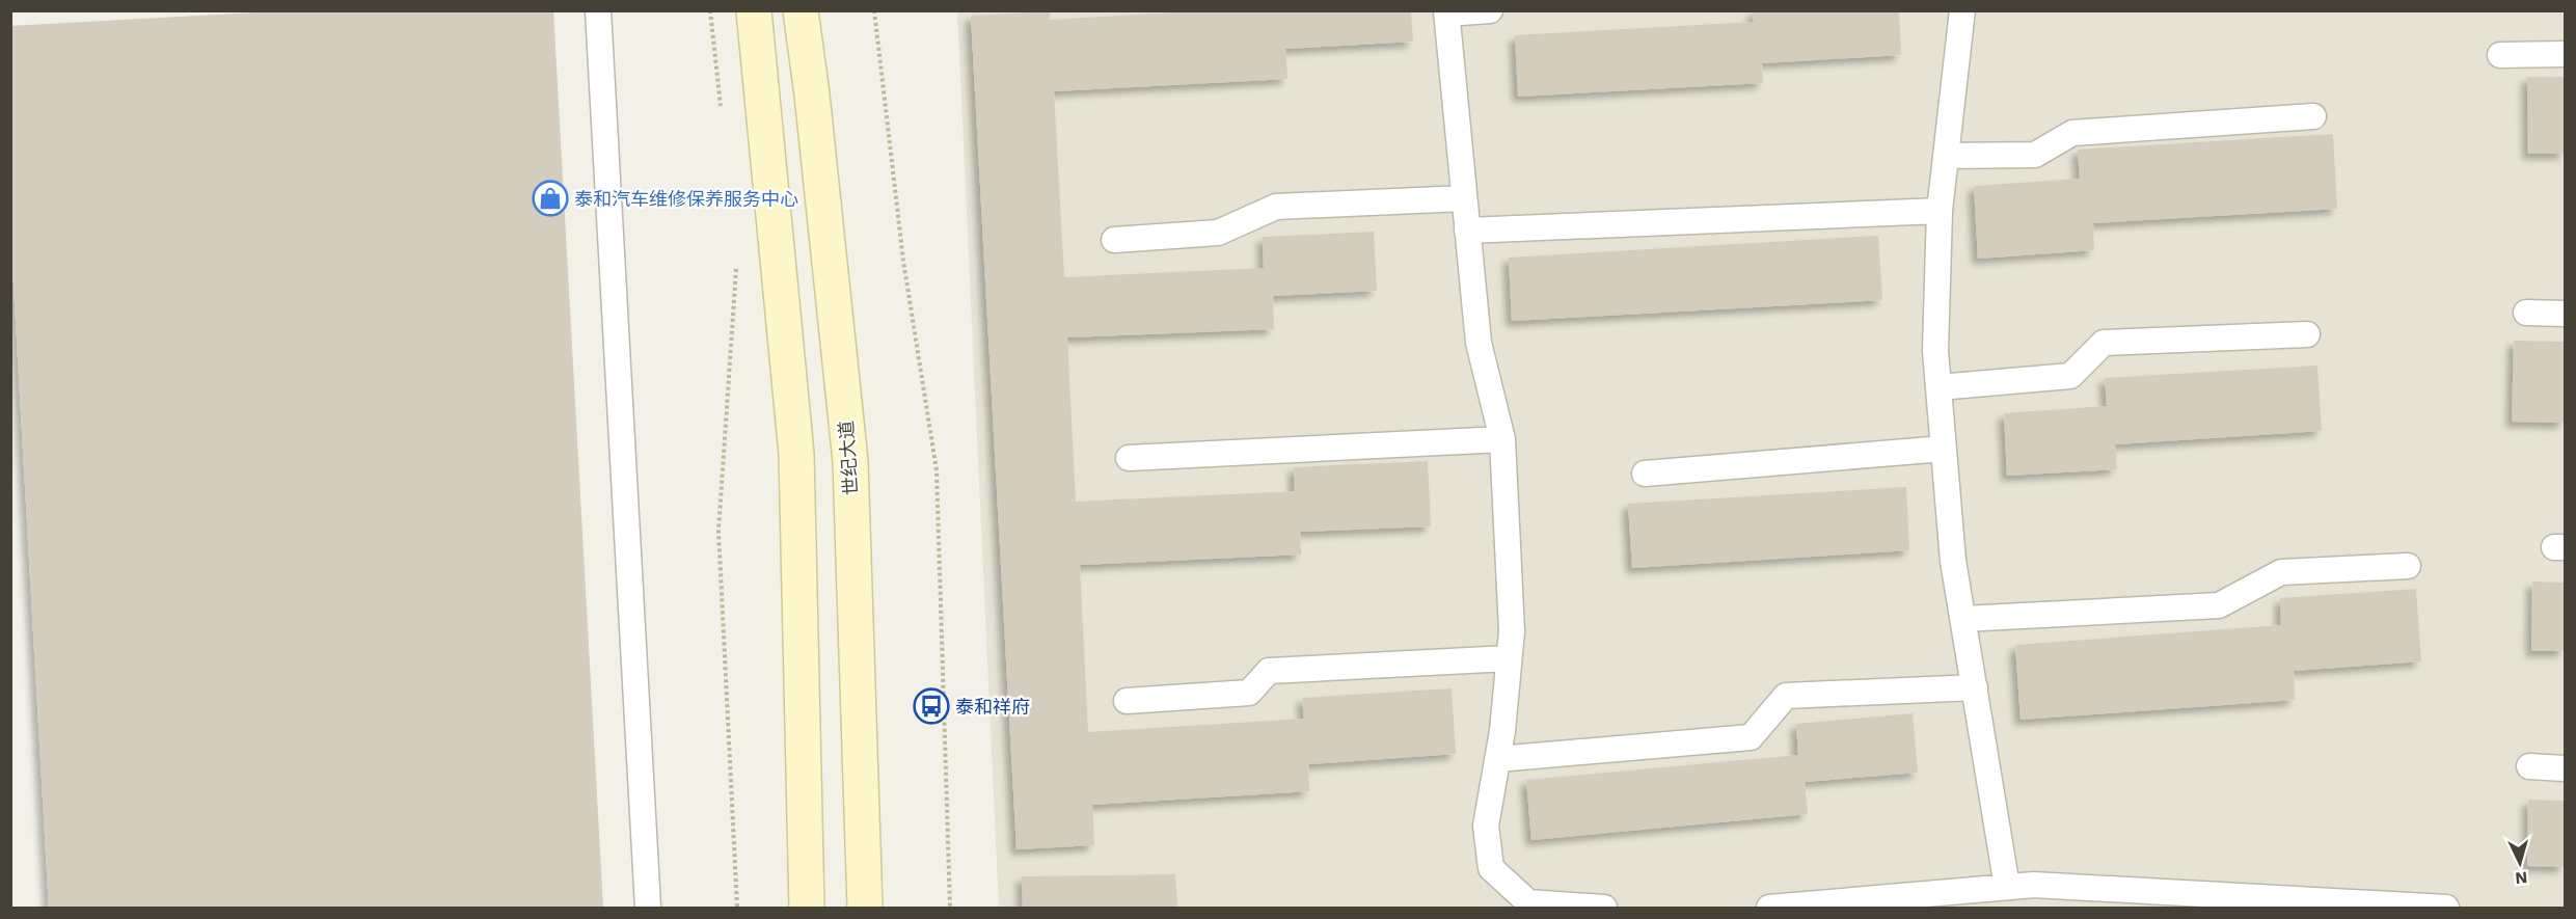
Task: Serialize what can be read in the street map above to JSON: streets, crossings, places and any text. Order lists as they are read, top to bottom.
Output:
{
  "streets": {
    "street": ["世纪大道"]
  },
  "places": {
    "shop": ["泰和汽车维修保养服务中心"],
    "bus stop": ["泰和祥府"]
  },
  "north": "bottom"
}
